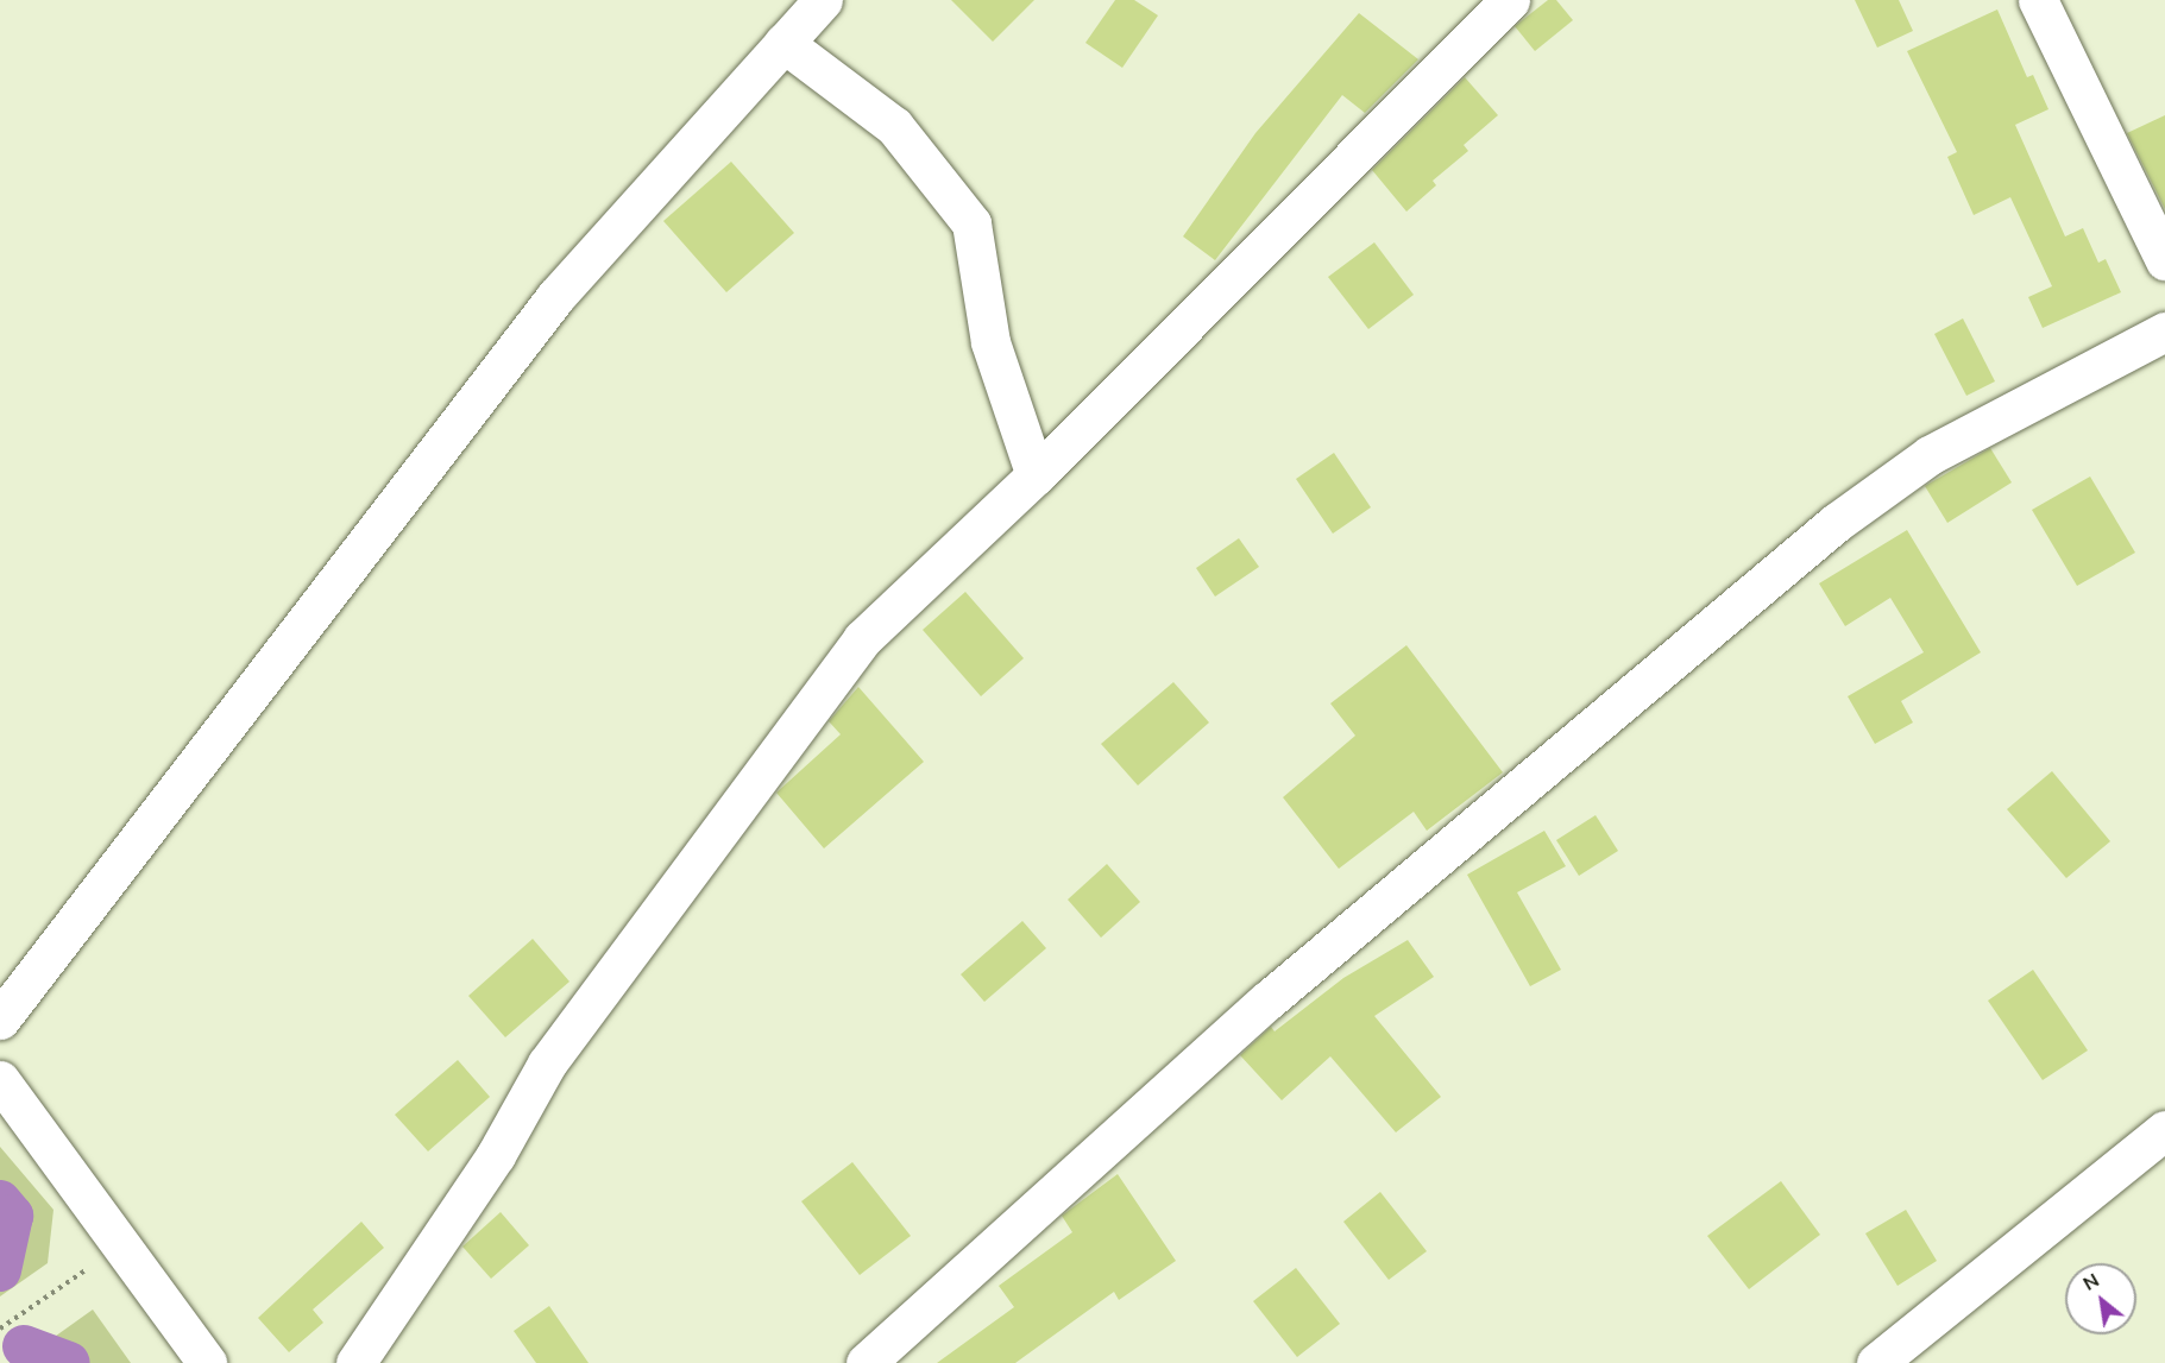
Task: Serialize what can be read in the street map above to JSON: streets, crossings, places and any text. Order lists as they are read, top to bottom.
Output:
{
  "north": "top left"
}
